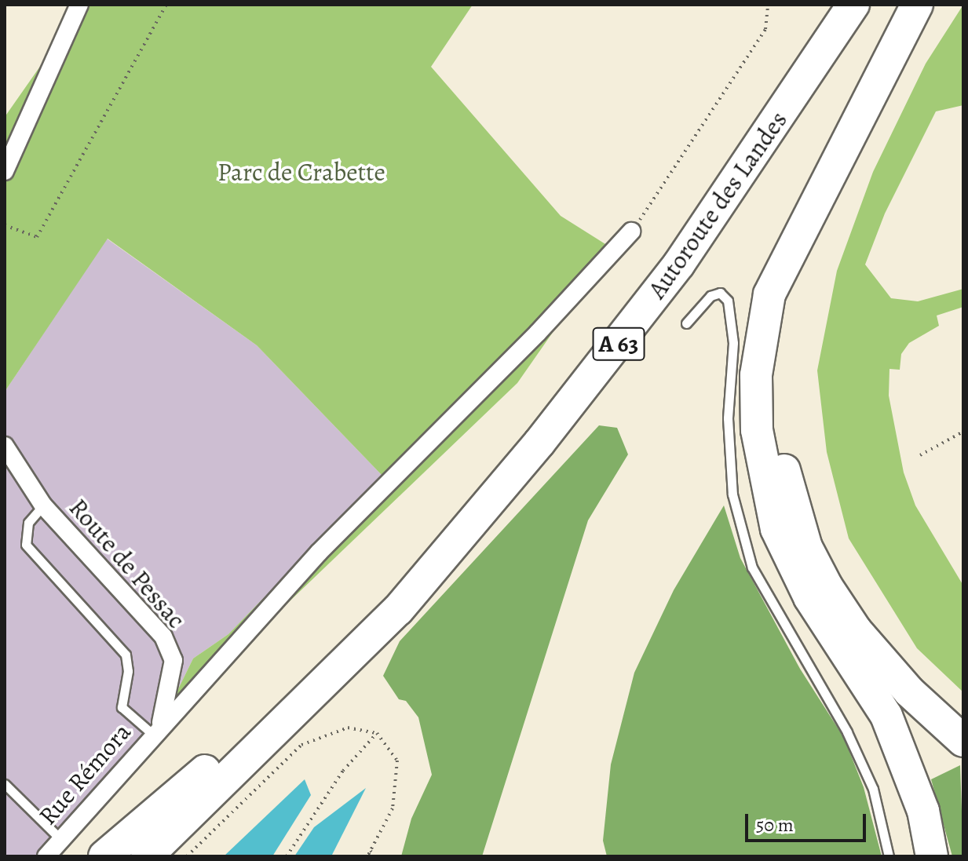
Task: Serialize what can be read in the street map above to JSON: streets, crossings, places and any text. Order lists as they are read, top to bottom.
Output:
{
  "streets": {
    "highway": ["Autoroute des Landes", "A 63"],
    "street": ["Route de Pessac", "Rue Rémora"]
  },
  "crossings": [
    ["Route de Pessac", "Rue Rémora"]
  ],
  "parks": ["Parc de Crabette"],
  "scale_bar": "50 m"
}
